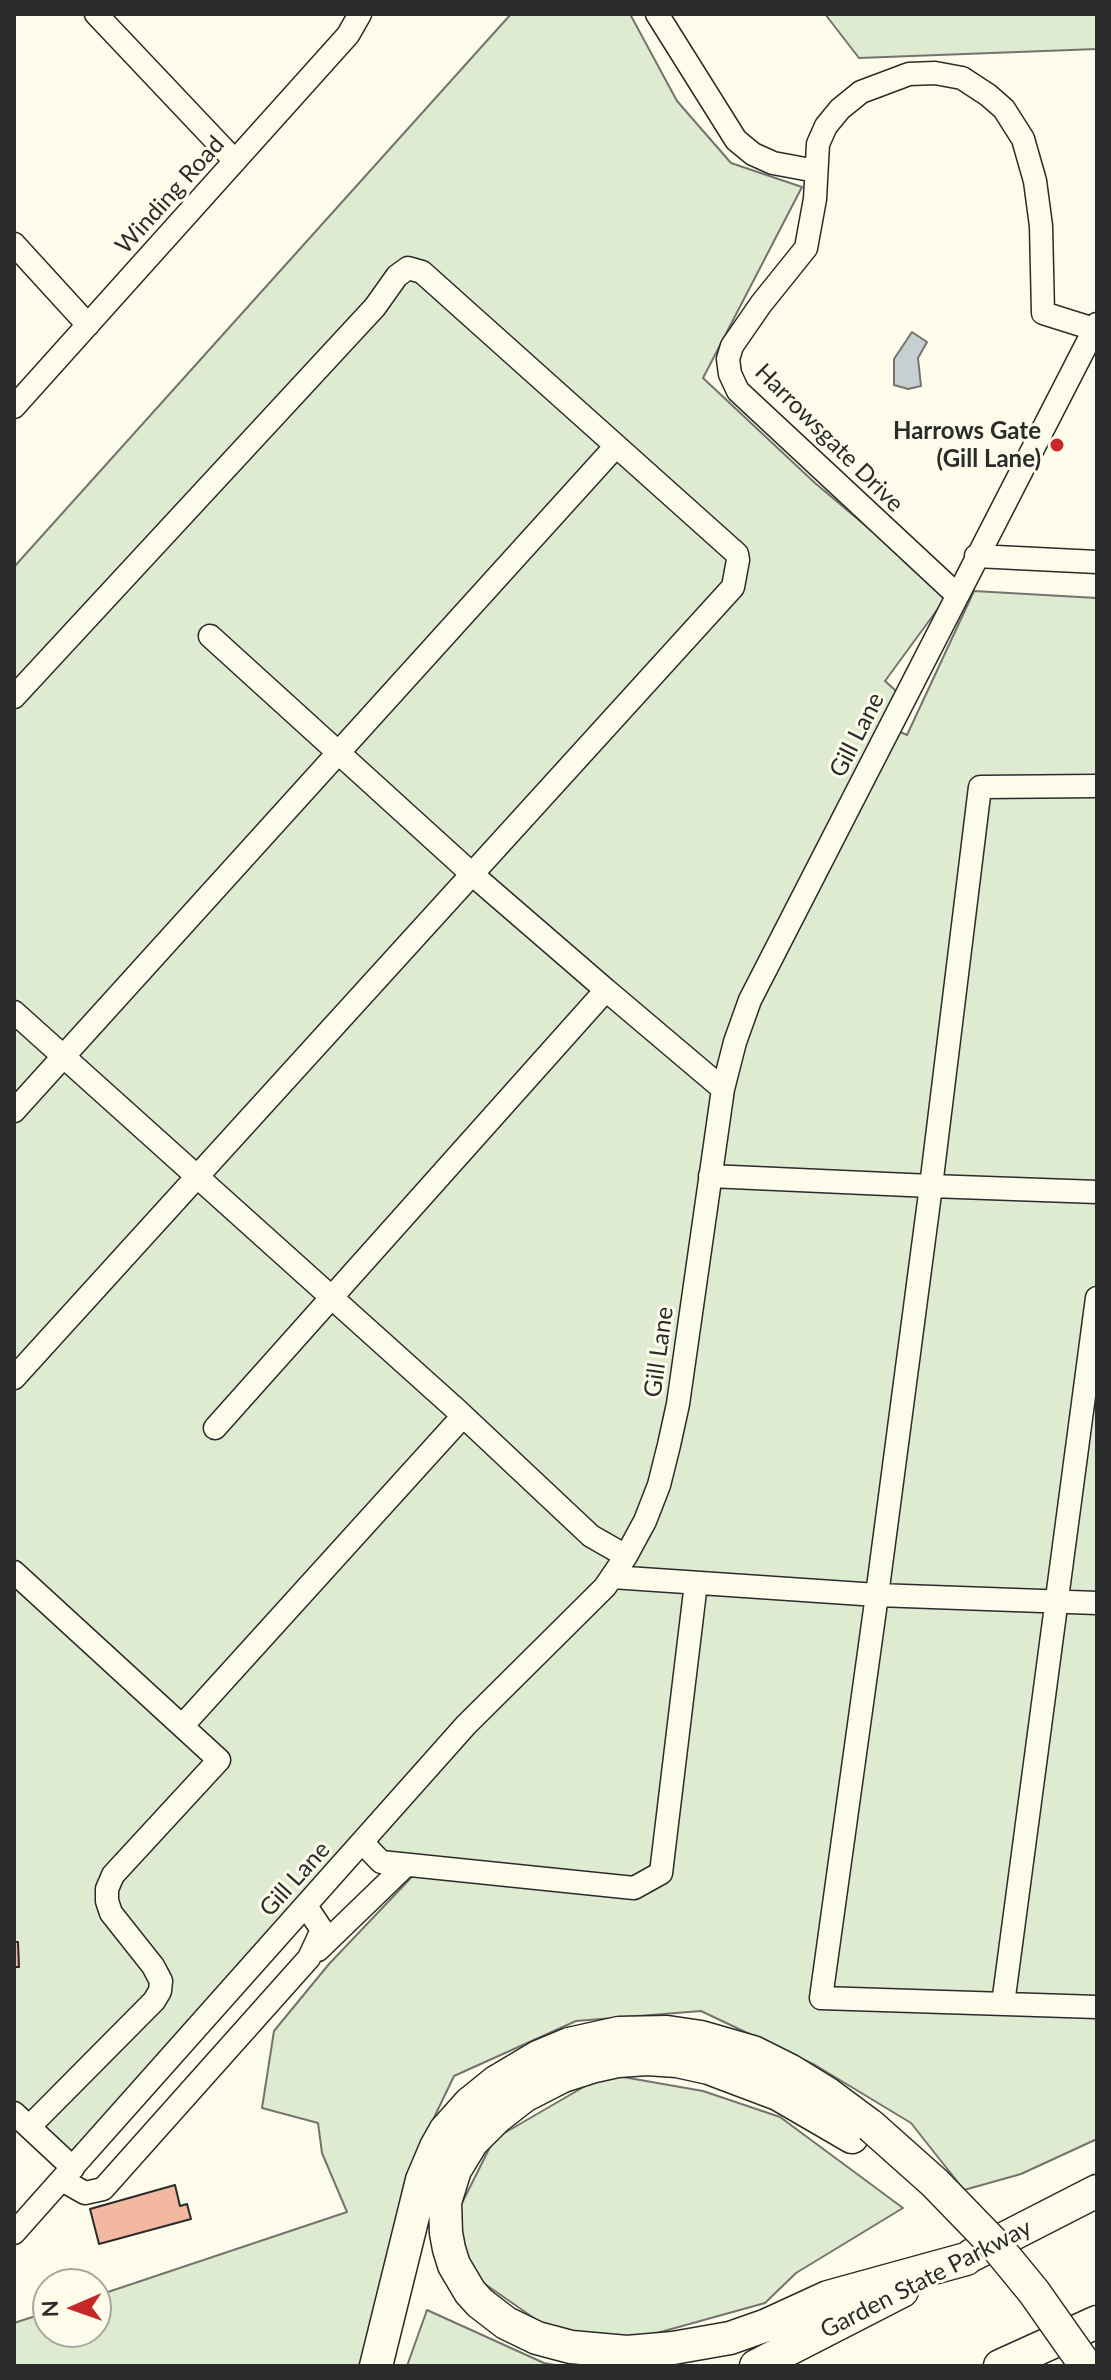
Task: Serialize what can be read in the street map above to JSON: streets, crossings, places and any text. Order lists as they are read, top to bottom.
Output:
{
  "streets": {
    "highway": ["Garden State Parkway"],
    "street": ["Winding Road", "Harrowsgate Drive", "Gill Lane"]
  },
  "crossings": [
    ["Harrowsgate Drive", "Gill Lane"]
  ],
  "places": ["Harrows Gate (Gill Lane)"],
  "north": "left"
}
